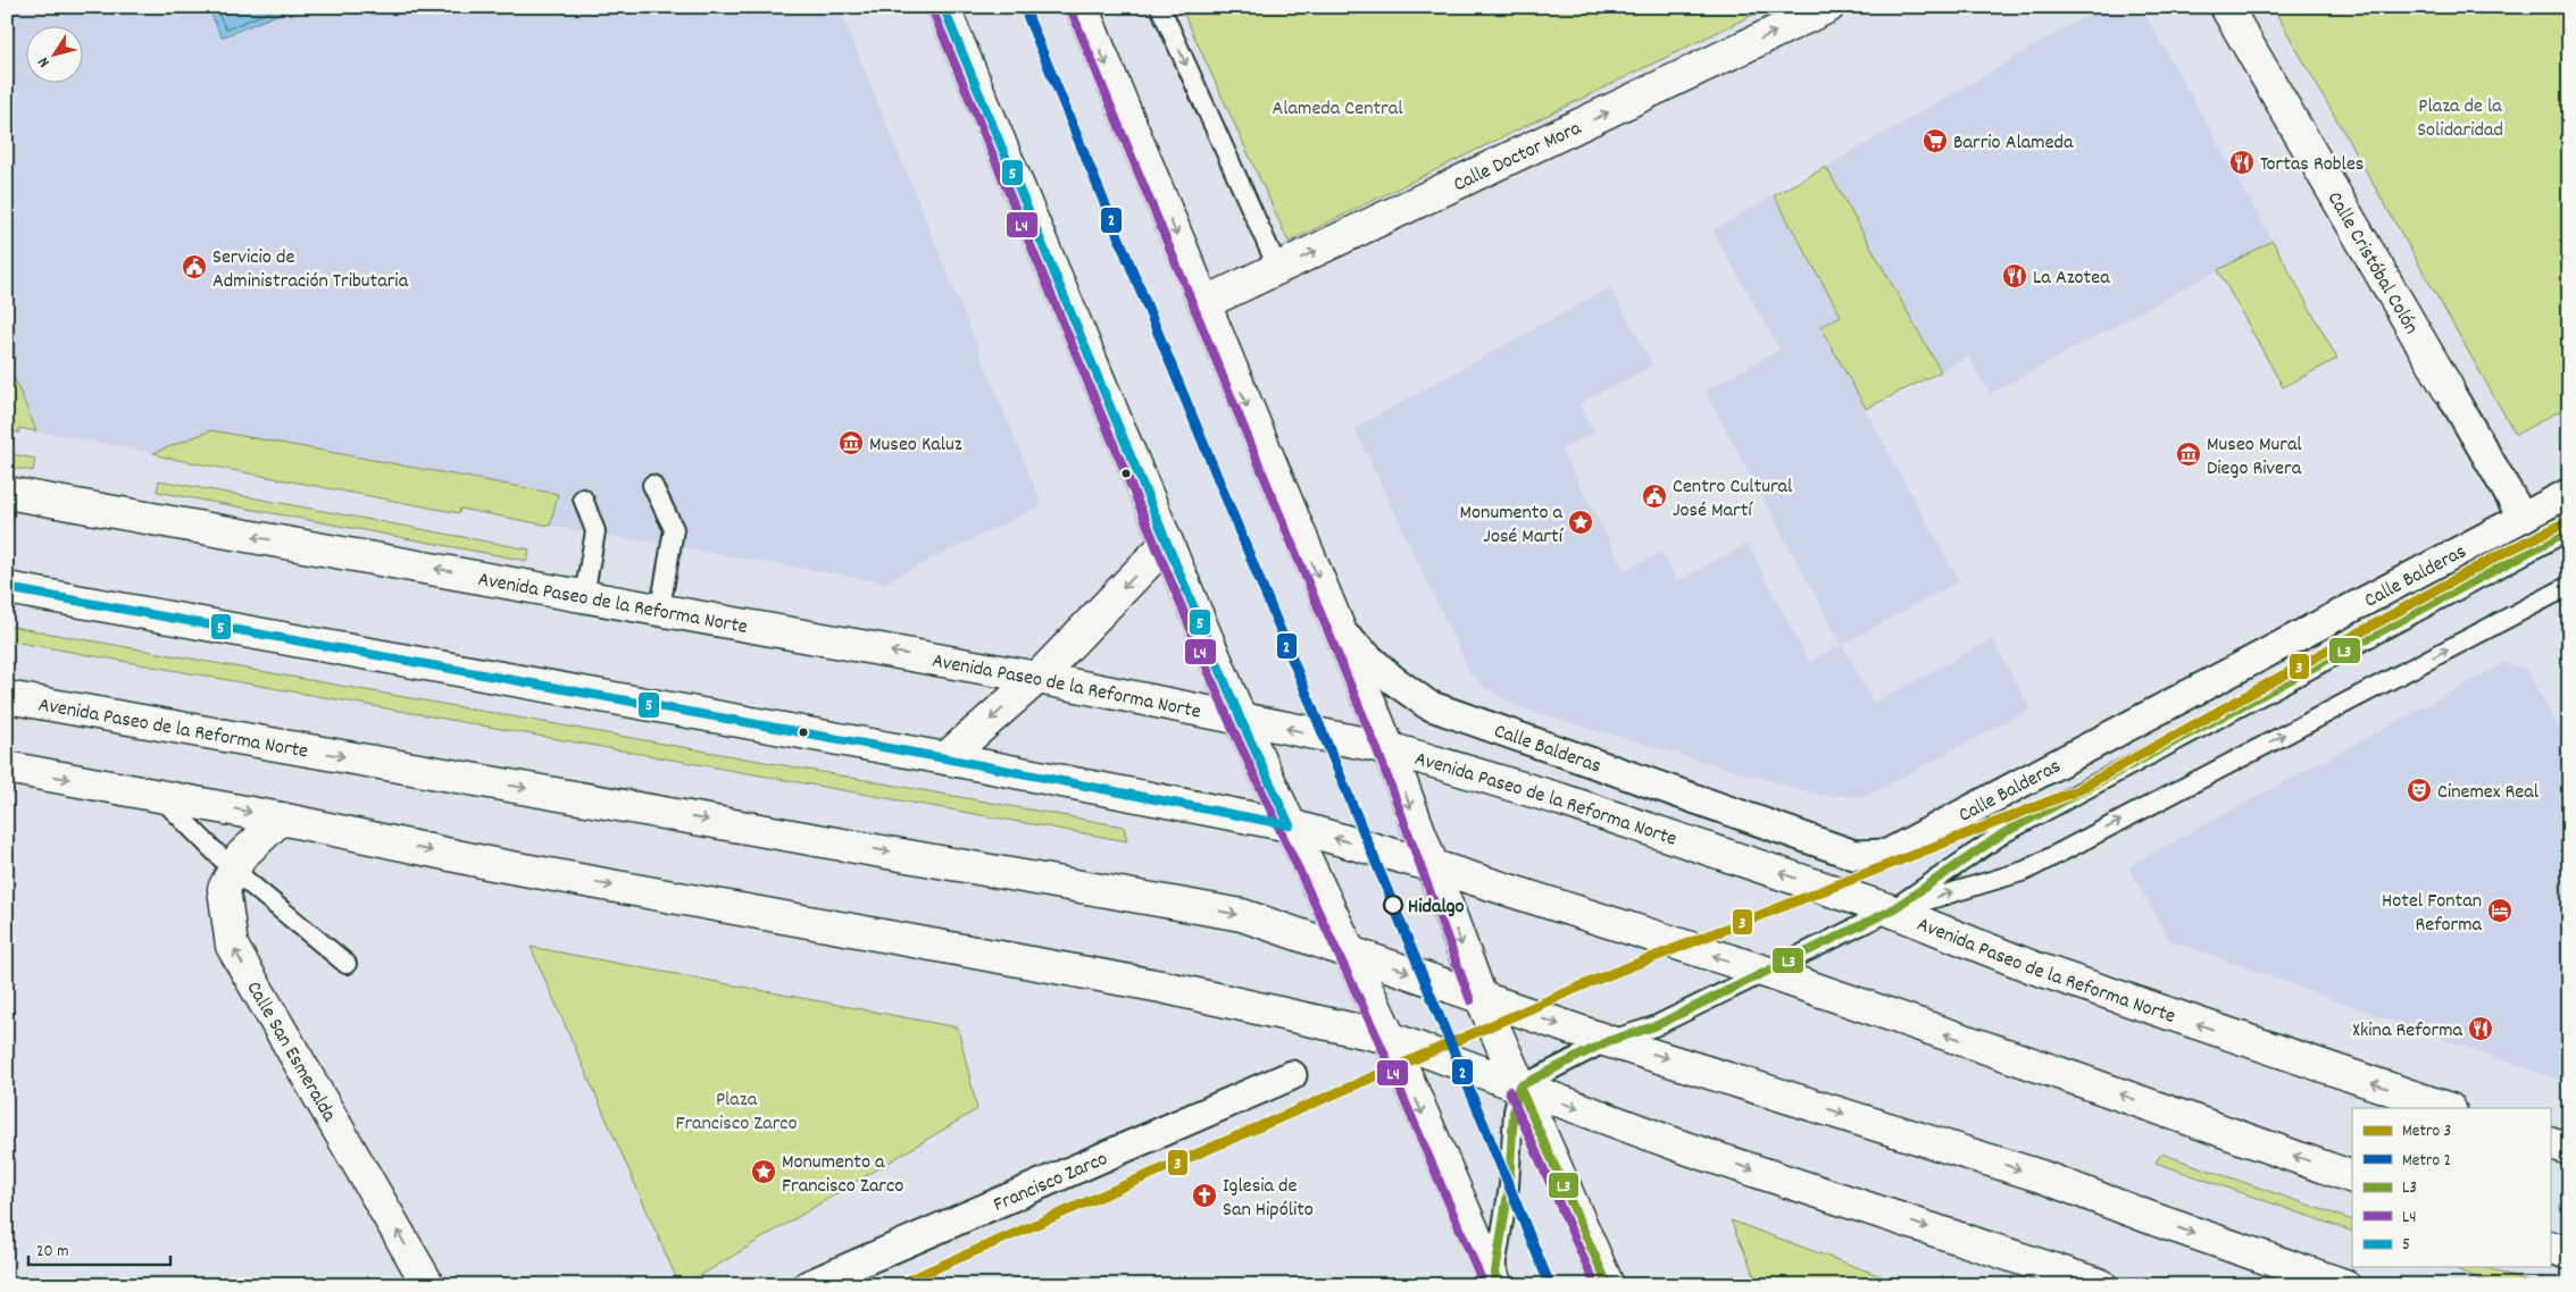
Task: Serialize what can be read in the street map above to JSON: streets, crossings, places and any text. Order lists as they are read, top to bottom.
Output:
{
  "streets": {
    "main road": [
      "Calle Doctor Mora",
      "Calle Cristóbal Colón",
      "Avenida Paseo de la Reforma Norte",
      "Calle San Esmeralda"
    ],
    "street": ["Calle Balderas", "Francisco Zarco"]
  },
  "crossings": [
    ["Calle Cristóbal Colón", "Calle Balderas"]
  ],
  "one_way": ["Calle Doctor Mora", "Calle San Esmeralda"],
  "parks": ["Plaza de la Solidaridad", "Alameda Central", "Plaza Francisco Zarco"],
  "places": {
    "supermarket": ["Barrio Alameda"],
    "restaurant": ["Tortas Robles", "La Azotea", "Xkina Reforma"],
    "public building": ["Servicio de Administración Tributaria", "Centro Cultural José Martí"],
    "museum": ["Museo Kaluz", "Museo Mural Diego Rivera"],
    "place": ["Monumento a José Martí", "Monumento a Francisco Zarco"],
    "theatre": ["Cinemex Real"],
    "other": ["Hidalgo"],
    "hotel": ["Hotel Fontan Reforma"],
    "church": ["Iglesia de San Hipólito"]
  },
  "lines": [
    "metro line 2",
    "transit line 5",
    "transit line L4",
    "metro line 3",
    "transit line L3"
  ],
  "legend": [
    "Metro 3",
    "Metro 2",
    "L3",
    "L4",
    "5"
  ],
  "scale_bar": "20 m",
  "north": "bottom left"
}
